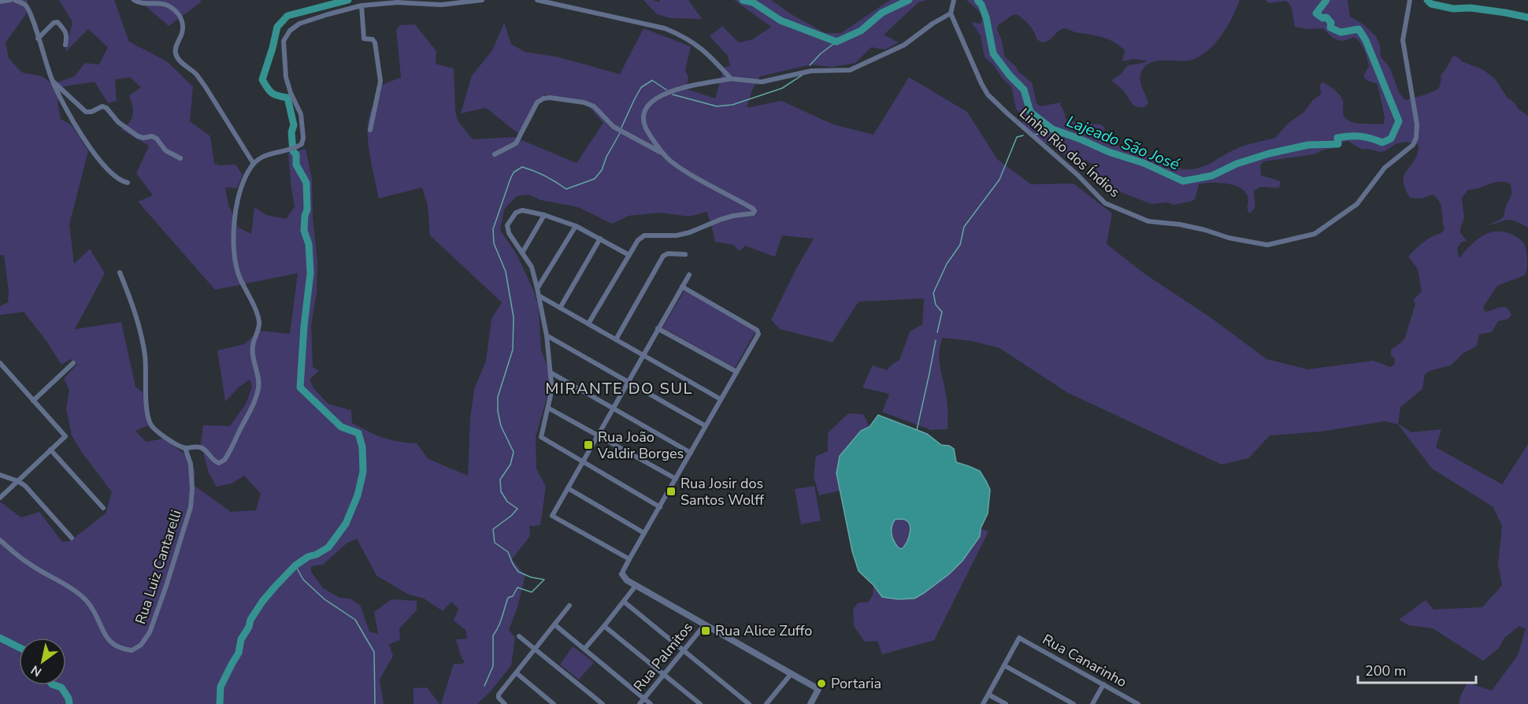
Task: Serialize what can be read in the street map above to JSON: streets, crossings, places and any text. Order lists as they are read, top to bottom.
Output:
{
  "streets": {
    "street": [
      "Linha Rio dos Índios",
      "Rua Luiz Cantarelli",
      "Rua Palmitos",
      "Rua Canarinho"
    ]
  },
  "districts": ["MIRANTE DO SUL"],
  "water": ["Lajeado São José"],
  "places": {
    "transit": ["Rua João Valdir Borges", "Rua Josir dos Santos Wolff", "Rua Alice Zuffo"],
    "other": ["Portaria"]
  },
  "scale_bar": "200 m",
  "north": "bottom left"
}
